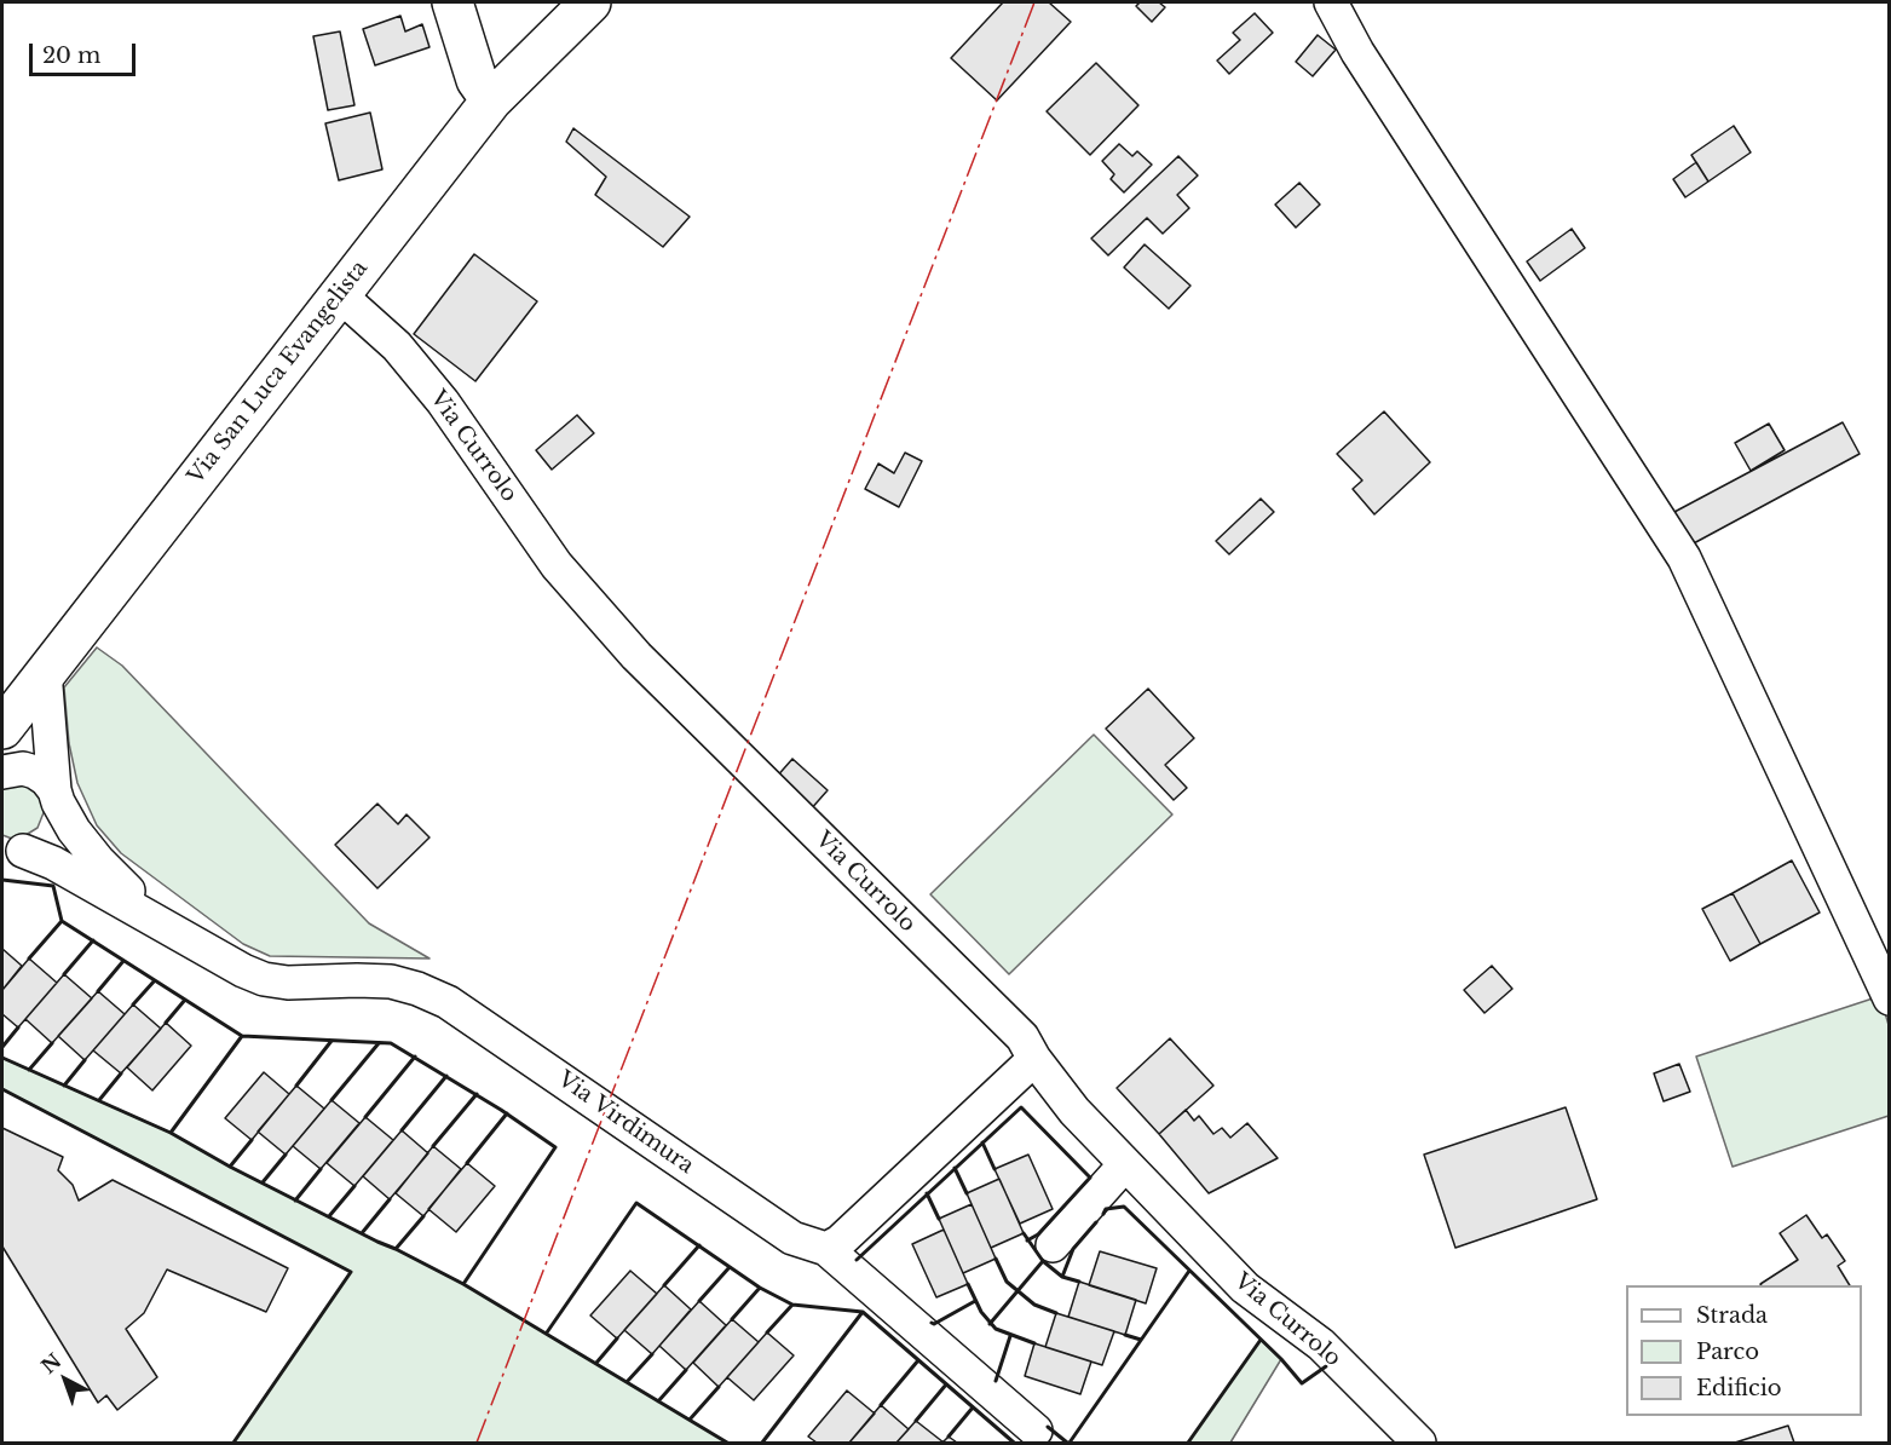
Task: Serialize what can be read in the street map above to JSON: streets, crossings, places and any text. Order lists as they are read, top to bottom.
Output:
{
  "streets": {
    "main road": ["Via San Luca Evangelista"],
    "street": ["Via Currolo", "Via Virdimura"]
  },
  "crossings": [
    ["Via San Luca Evangelista", "Via Currolo"]
  ],
  "legend": ["Strada", "Parco", "Edificio"],
  "scale_bar": "20 m",
  "north": "top left"
}
